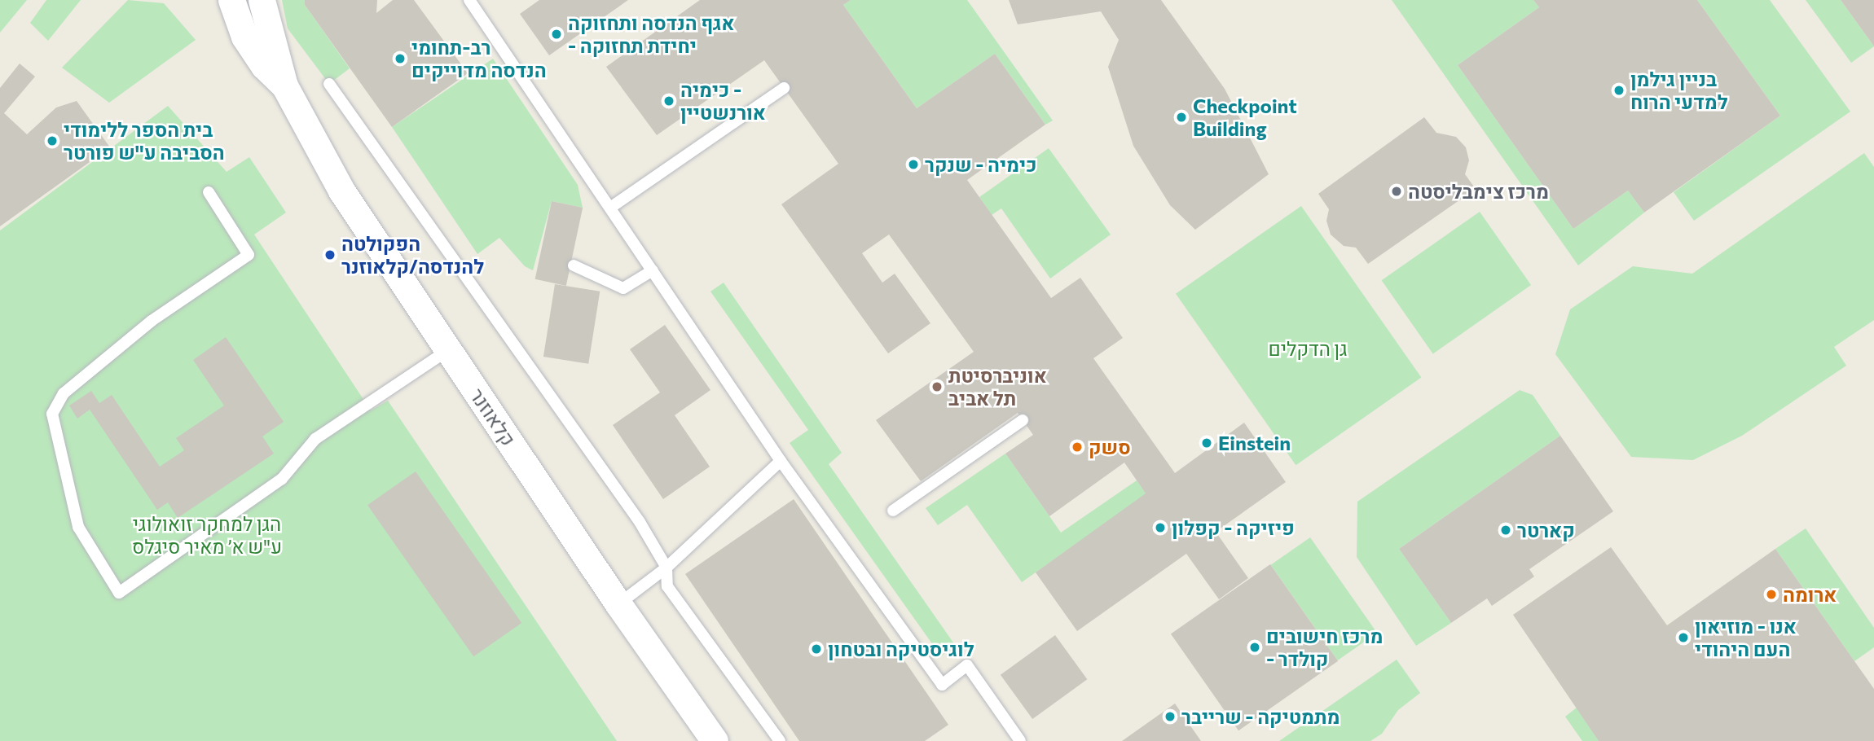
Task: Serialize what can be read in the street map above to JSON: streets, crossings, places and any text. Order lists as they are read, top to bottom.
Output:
{
  "streets": {
    "street": ["קלאוזנר"]
  },
  "parks": ["גן הדקלים", "הגן למחקר זואולוגי ע\"ש א׳ מאיר סיגלס"],
  "places": [
    "אגף הנדסה ותחזוקה - יחידת תחזוקה",
    "רב-תחומי הנדסה מדוייקים",
    "בניין גילמן למדעי הרוח",
    "כימיה - אורנשטיין",
    "Checkpoint Building",
    "בית הספר ללימודי הסביבה ע''ש פורטר",
    "כימיה - שנקר",
    "מרכז צימבליסטה",
    "הפקולטה להנדסה/קלאוזנר",
    "אוניברסיטת תל אביב",
    "Einstein",
    "סשק",
    "פיזיקה - קפלון",
    "קארטר",
    "ארומה",
    "אנו - מוזיאון העם היהודי",
    "מרכז חישובים - קולדר",
    "לוגיסטיקה ובטחון",
    "מתמטיקה - שרייבר"
  ]
}
